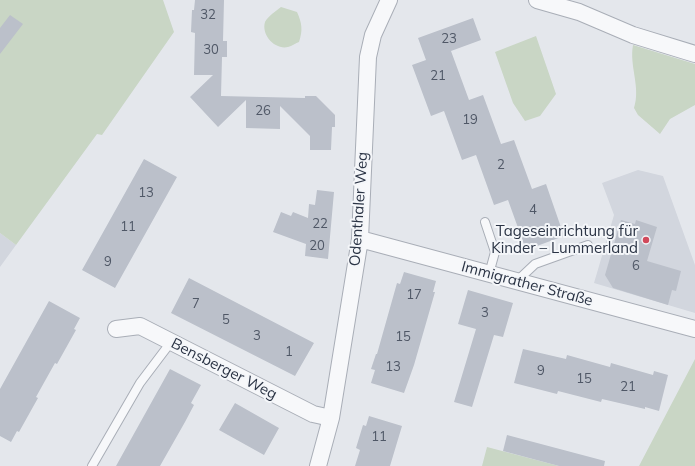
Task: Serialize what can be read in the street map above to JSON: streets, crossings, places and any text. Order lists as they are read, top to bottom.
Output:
{
  "streets": {
    "street": ["Odenthaler Weg", "Immigrather Straße", "Bensberger Weg"]
  },
  "crossings": [
    ["Odenthaler Weg", "Immigrather Straße"],
    ["Odenthaler Weg", "Bensberger Weg"]
  ],
  "places": ["Tageseinrichtung für Kinder – Lummerland"],
  "house_numbers": [
    "32",
    "23",
    "30",
    "21",
    "26",
    "19",
    "2",
    "13",
    "4",
    "22",
    "11",
    "20",
    "9",
    "6",
    "17",
    "7",
    "3",
    "5",
    "3",
    "15",
    "1",
    "13",
    "9",
    "15",
    "21",
    "11"
  ]
}
